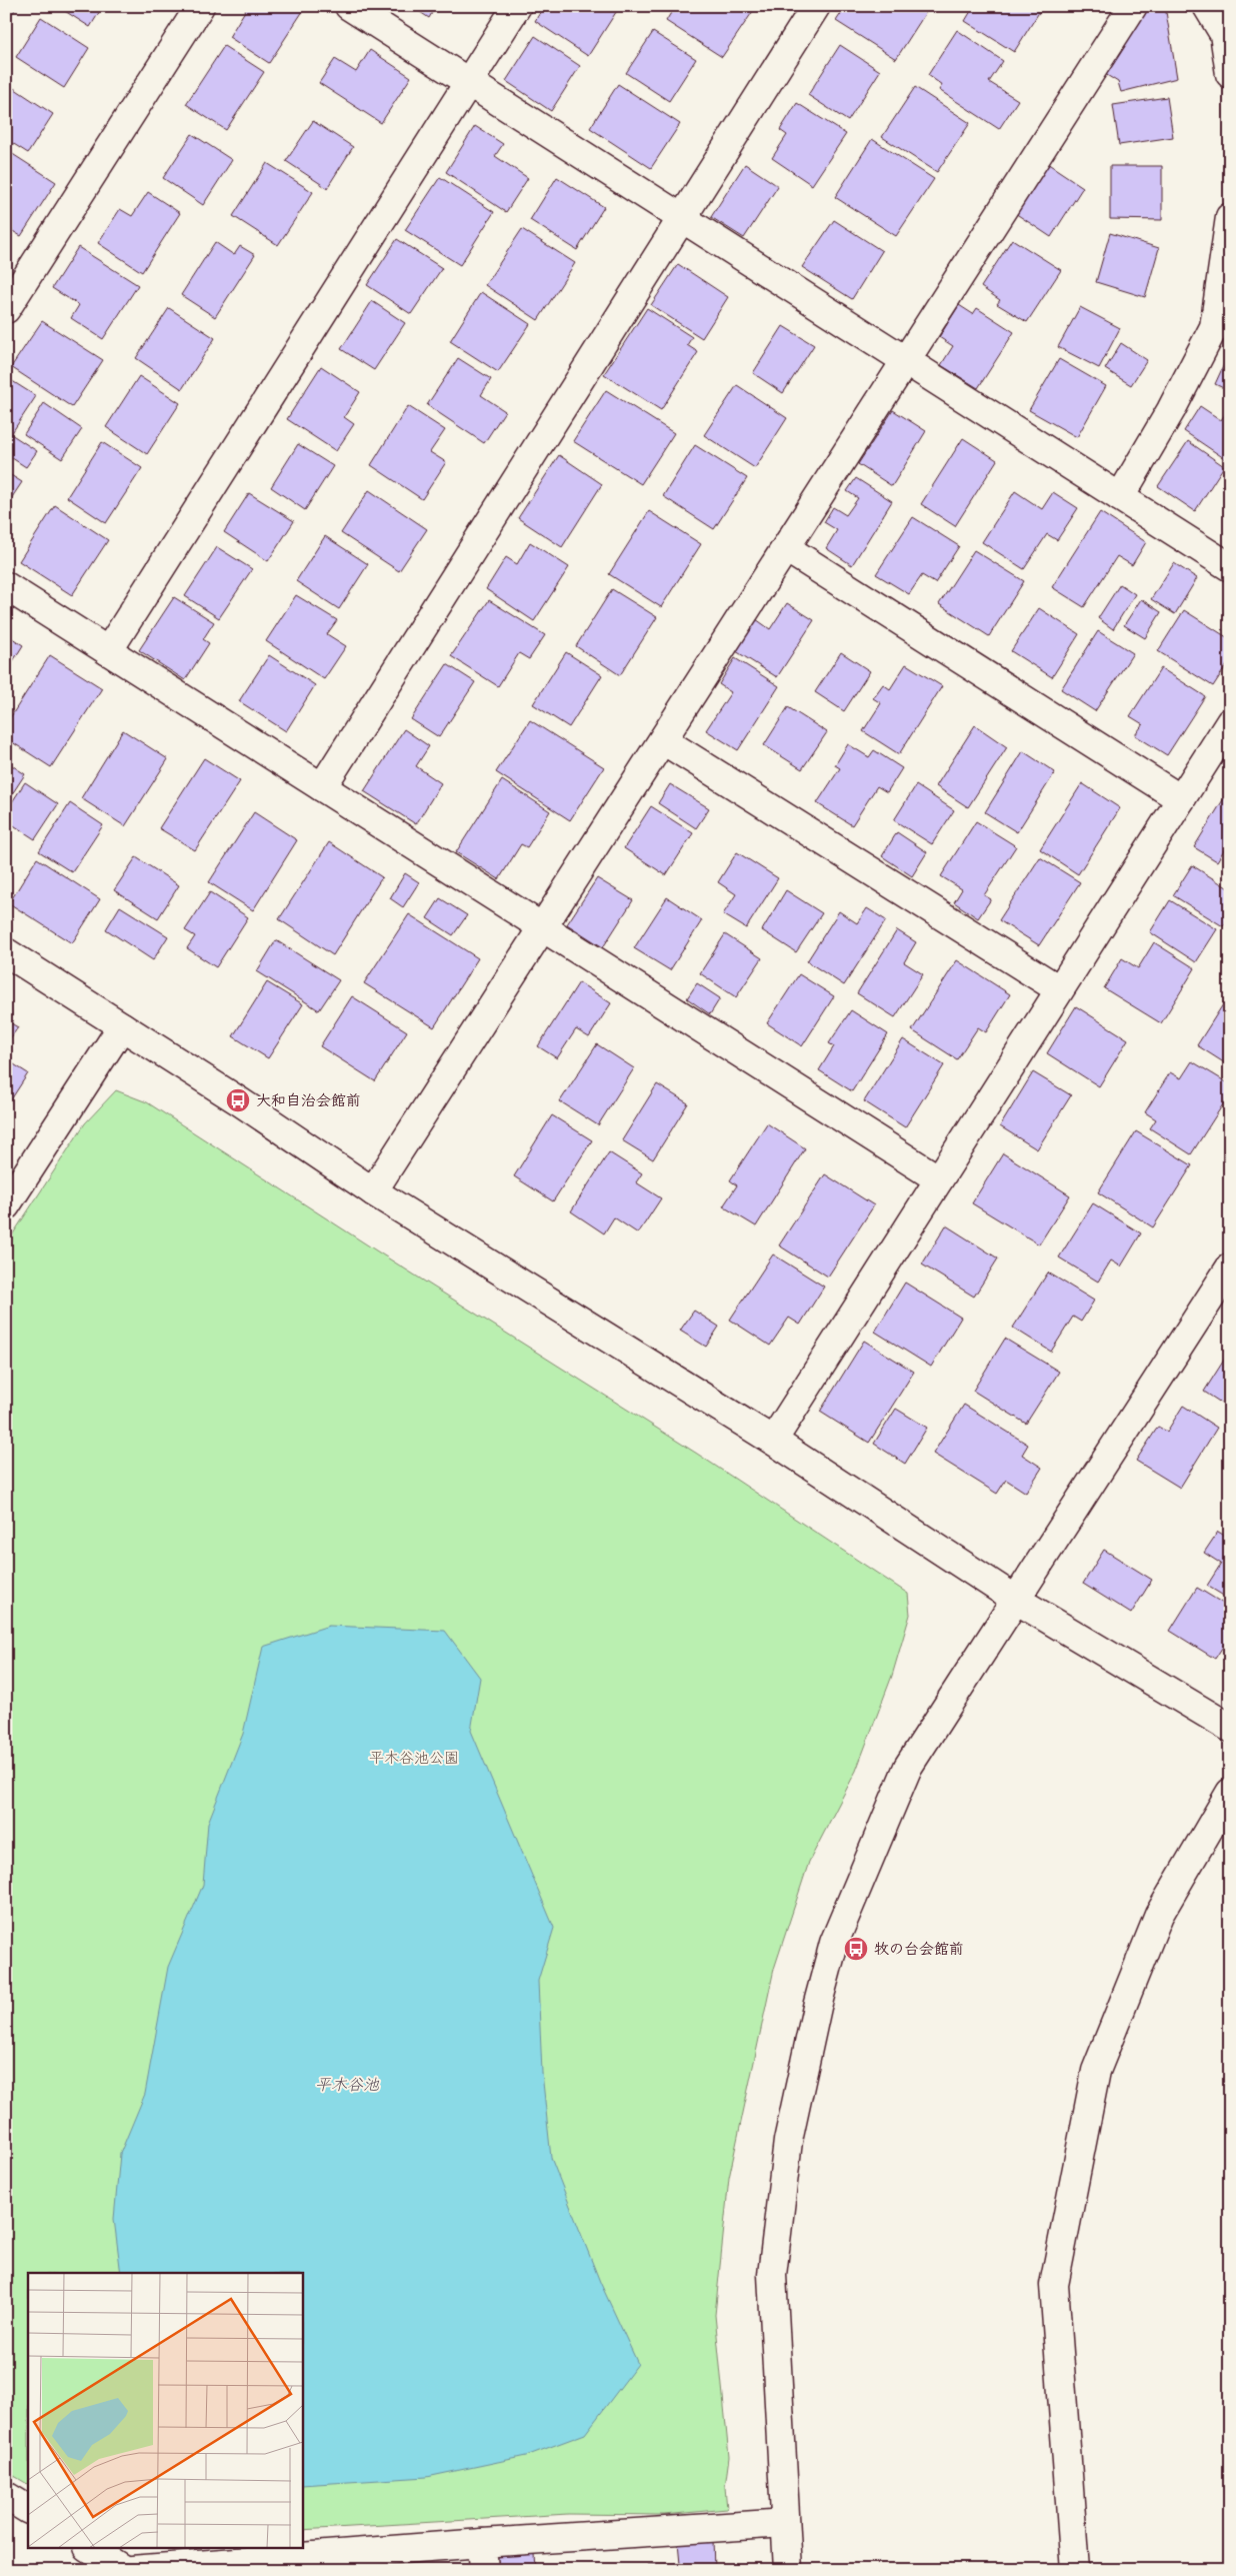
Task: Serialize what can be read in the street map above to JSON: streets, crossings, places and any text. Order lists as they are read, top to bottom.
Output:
{
  "water": ["平木谷池"],
  "parks": ["平木谷池公園"],
  "places": {
    "bus stop": ["大和自治会館前", "牧の台会館前"]
  }
}
